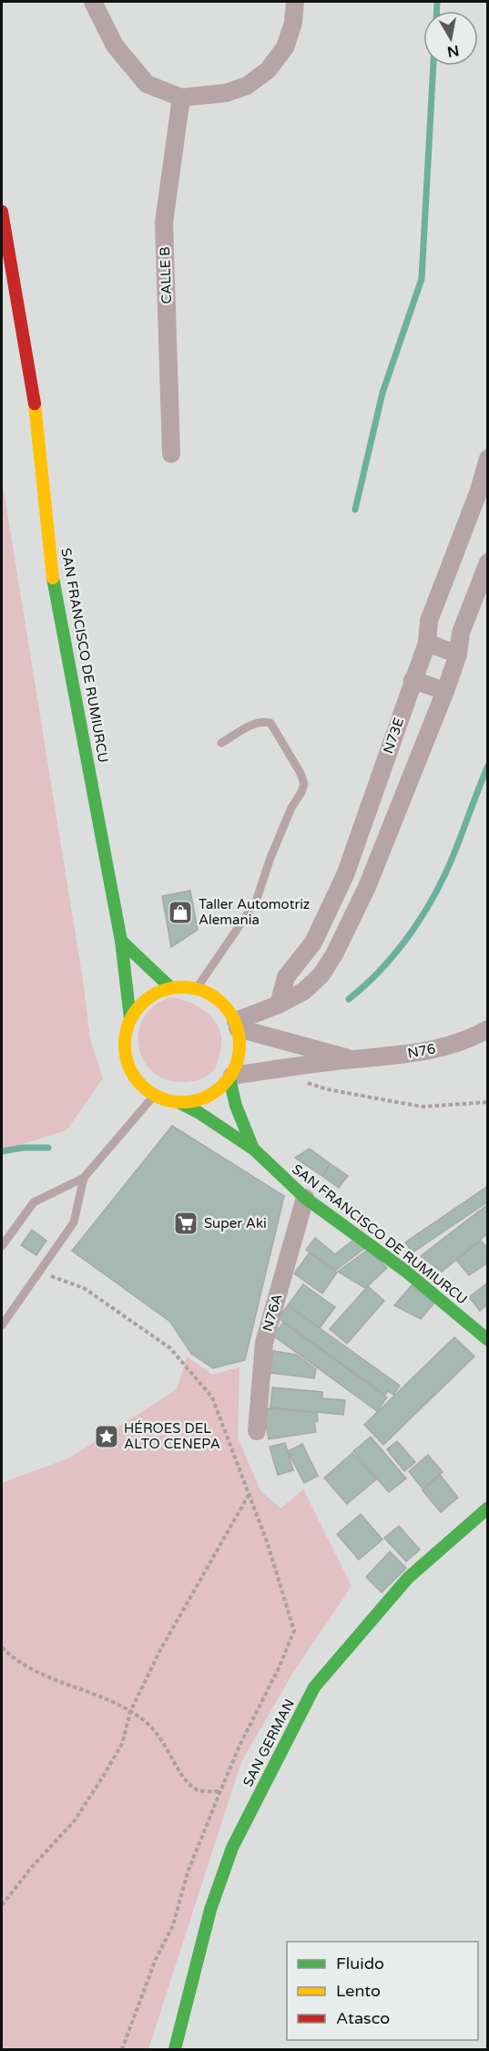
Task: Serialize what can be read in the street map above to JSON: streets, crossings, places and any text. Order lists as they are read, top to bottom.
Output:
{
  "streets": {
    "main road": ["SAN FRANCISCO DE RUMIURCU", "SAN GERMAN"],
    "street": [
      "CALLE B",
      "N73E",
      "N76",
      "N76A"
    ]
  },
  "crossings": [
    ["SAN FRANCISCO DE RUMIURCU", "N76"],
    ["SAN FRANCISCO DE RUMIURCU", "N76A"]
  ],
  "places": {
    "shop": ["Taller Automotriz Alemania"],
    "supermarket": ["Super Aki"],
    "place": ["HÉROES DEL ALTO CENEPA"]
  },
  "legend": ["Fluido", "Lento", "Atasco"],
  "north": "bottom"
}
